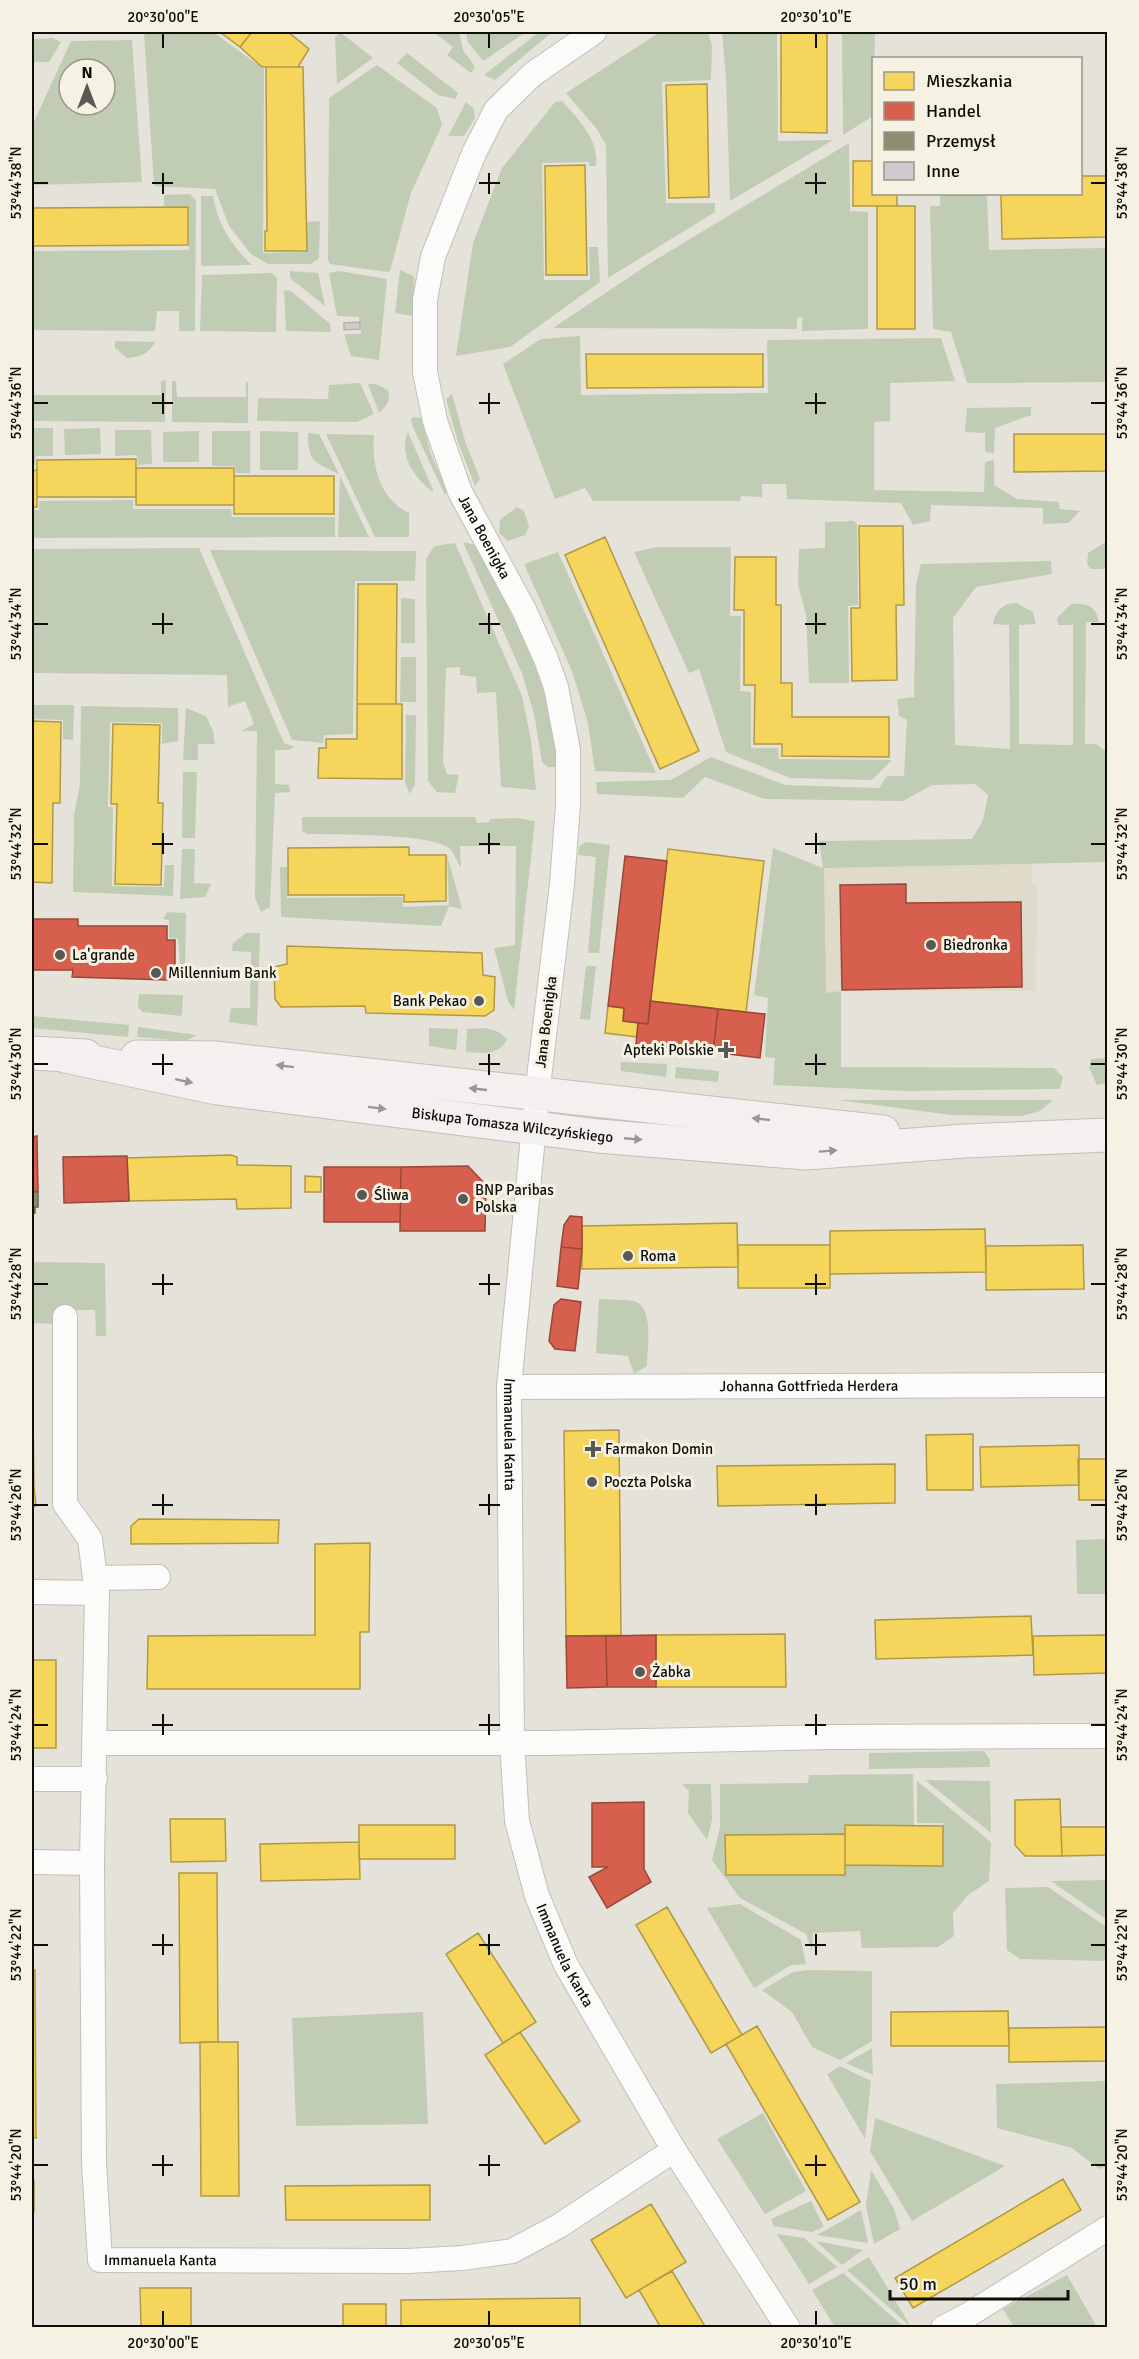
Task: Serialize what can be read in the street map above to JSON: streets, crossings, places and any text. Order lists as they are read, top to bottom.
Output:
{
  "streets": {
    "street": [
      "Jana Boenigka",
      "Biskupa Tomasza Wilczyńskiego",
      "Johanna Gottfrieda Herdera",
      "Immanuela Kanta"
    ]
  },
  "crossings": [
    ["Jana Boenigka", "Biskupa Tomasza Wilczyńskiego"],
    ["Jana Boenigka", "Immanuela Kanta"],
    ["Biskupa Tomasza Wilczyńskiego", "Immanuela Kanta"],
    ["Johanna Gottfrieda Herdera", "Immanuela Kanta"]
  ],
  "places": {
    "other": [
      "Biedronka",
      "La'grande",
      "Millennium Bank",
      "Bank Pekao",
      "Śliwa",
      "BNP Paribas Polska",
      "Roma",
      "Poczta Polska",
      "Żabka"
    ],
    "health": ["Apteki Polskie", "Farmakon Domin"]
  },
  "legend": [
    "Mieszkania",
    "Handel",
    "Przemysł",
    "Inne"
  ],
  "scale_bar": "50 m",
  "north": "top",
  "coordinates": [
    "20°30'00\"E",
    "20°30'05\"E",
    "20°30'10\"E",
    "53°44'38\"N",
    "53°44'36\"N",
    "53°44'34\"N",
    "53°44'32\"N",
    "53°44'30\"N",
    "53°44'28\"N",
    "53°44'26\"N",
    "53°44'24\"N",
    "53°44'22\"N",
    "53°44'20\"N"
  ]
}
